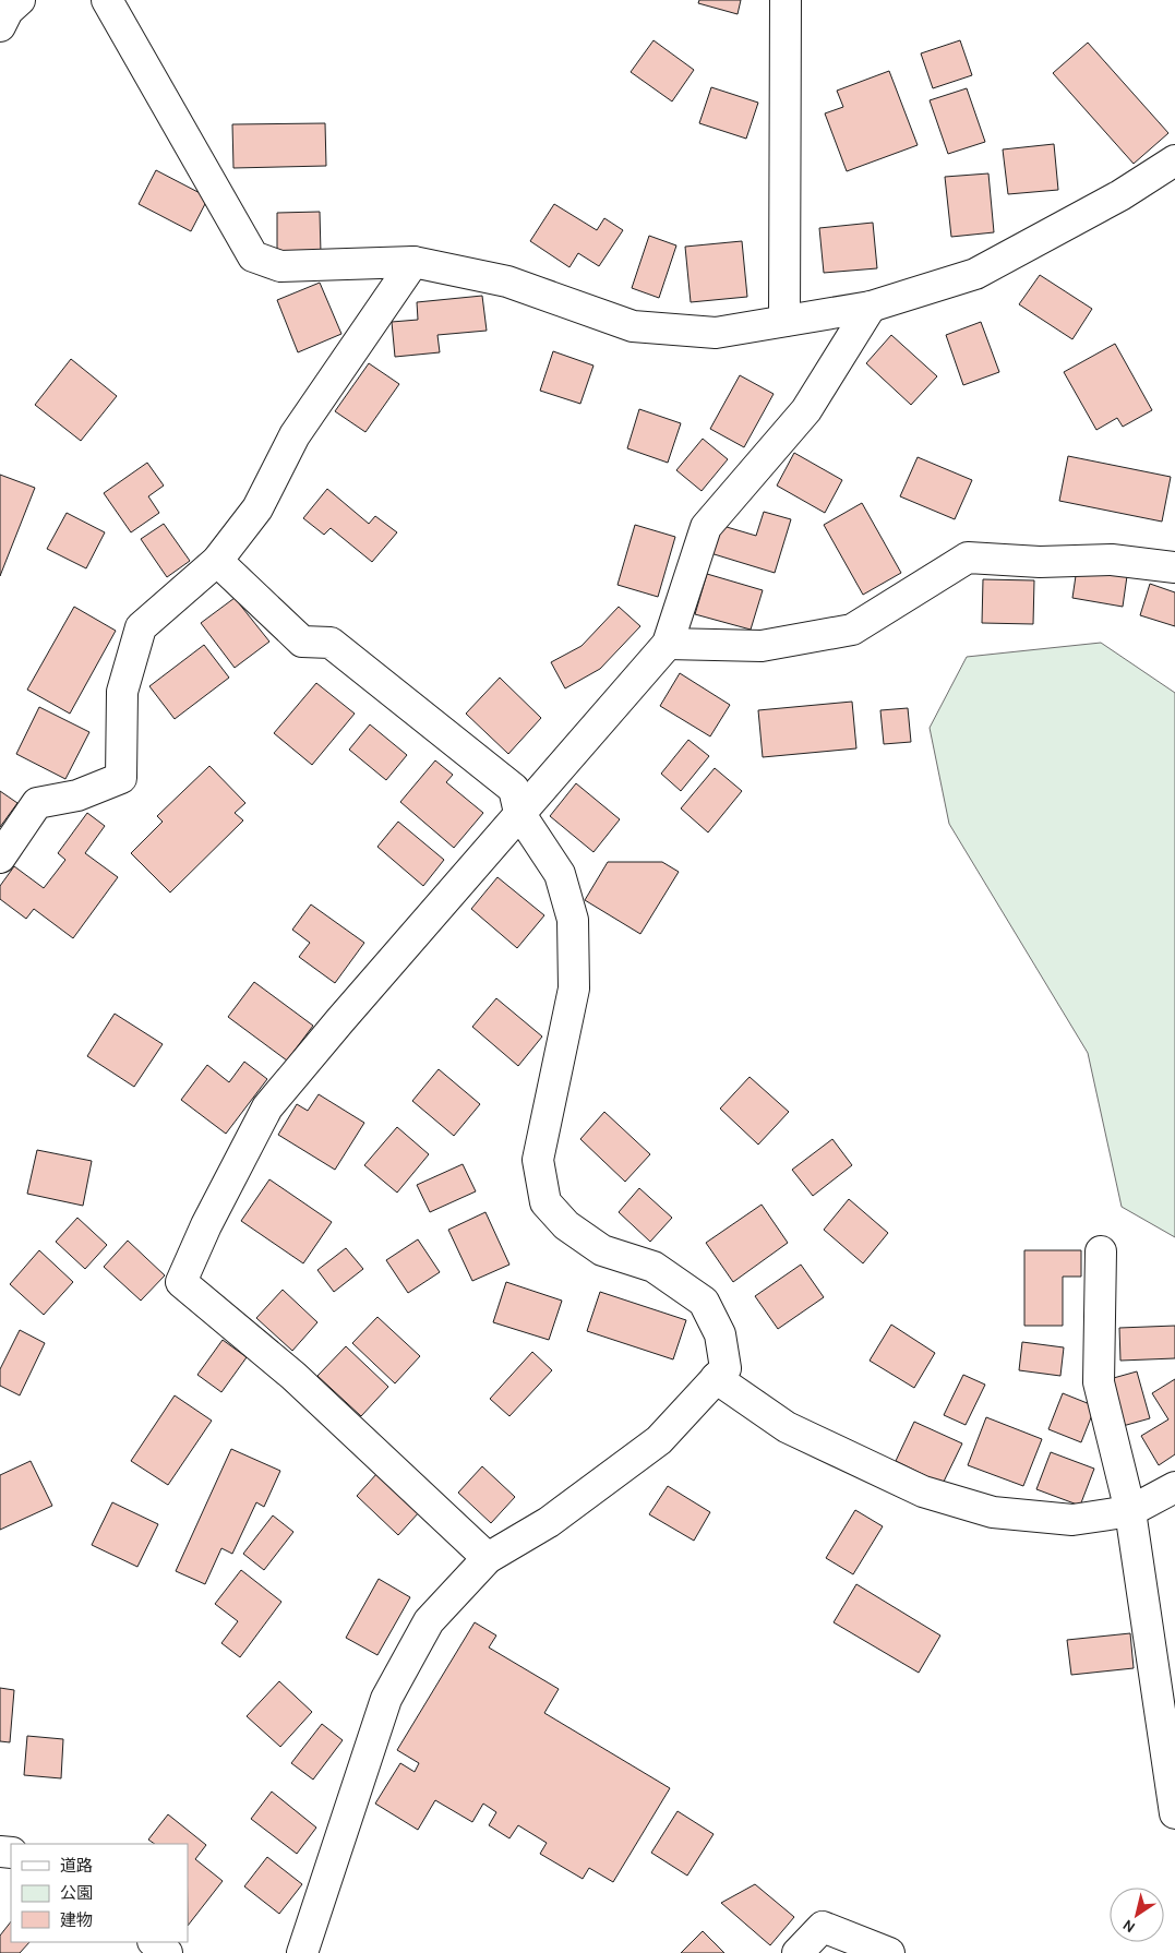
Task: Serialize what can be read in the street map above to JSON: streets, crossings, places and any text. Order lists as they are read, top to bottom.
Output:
{
  "legend": ["道路", "公園", "建物"],
  "north": "bottom left"
}
